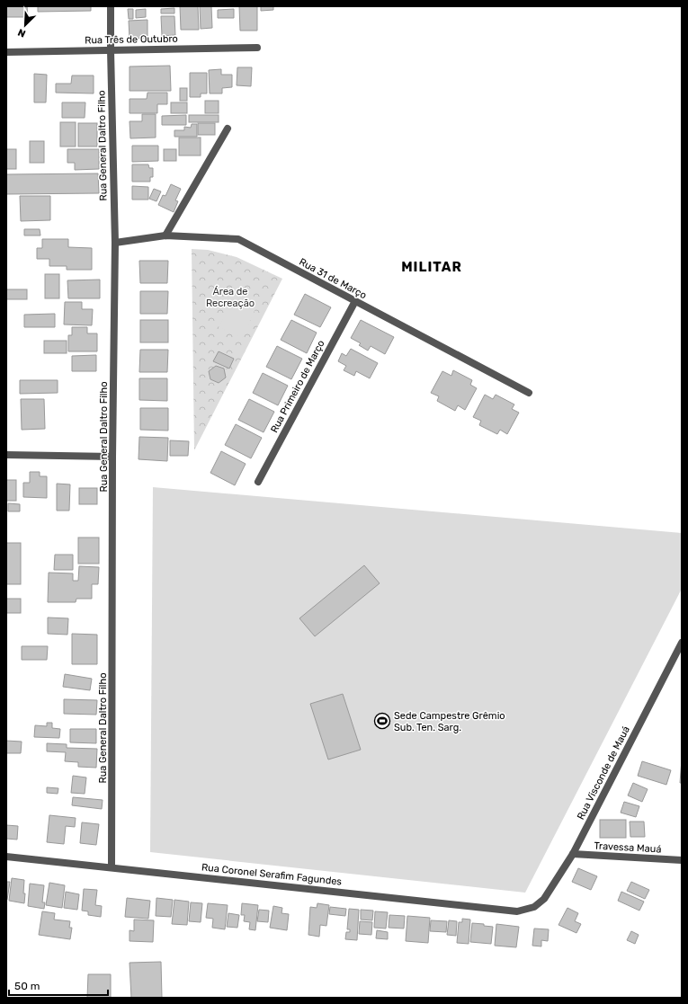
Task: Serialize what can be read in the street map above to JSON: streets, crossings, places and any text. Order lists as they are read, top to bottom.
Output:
{
  "streets": {
    "street": [
      "Rua Três de Outubro",
      "Rua General Daltro Filho",
      "Rua 31 de Março",
      "Rua Primeiro de Março",
      "Rua Visconde de Mauá",
      "Travessa Mauá",
      "Rua Coronel Serafim Fagundes"
    ]
  },
  "crossings": [
    ["Rua Três de Outubro", "Rua General Daltro Filho"],
    ["Rua General Daltro Filho", "Rua 31 de Março"],
    ["Rua General Daltro Filho", "Rua Coronel Serafim Fagundes"],
    ["Rua 31 de Março", "Rua Primeiro de Março"],
    ["Rua Visconde de Mauá", "Travessa Mauá"],
    ["Rua Visconde de Mauá", "Rua Coronel Serafim Fagundes"]
  ],
  "districts": ["MILITAR"],
  "parks": ["Área de Recreação"],
  "places": {
    "sports": ["Sede Campestre Grêmio Sub. Ten. Sarg."]
  },
  "scale_bar": "50 m",
  "north": "bottom left"
}
